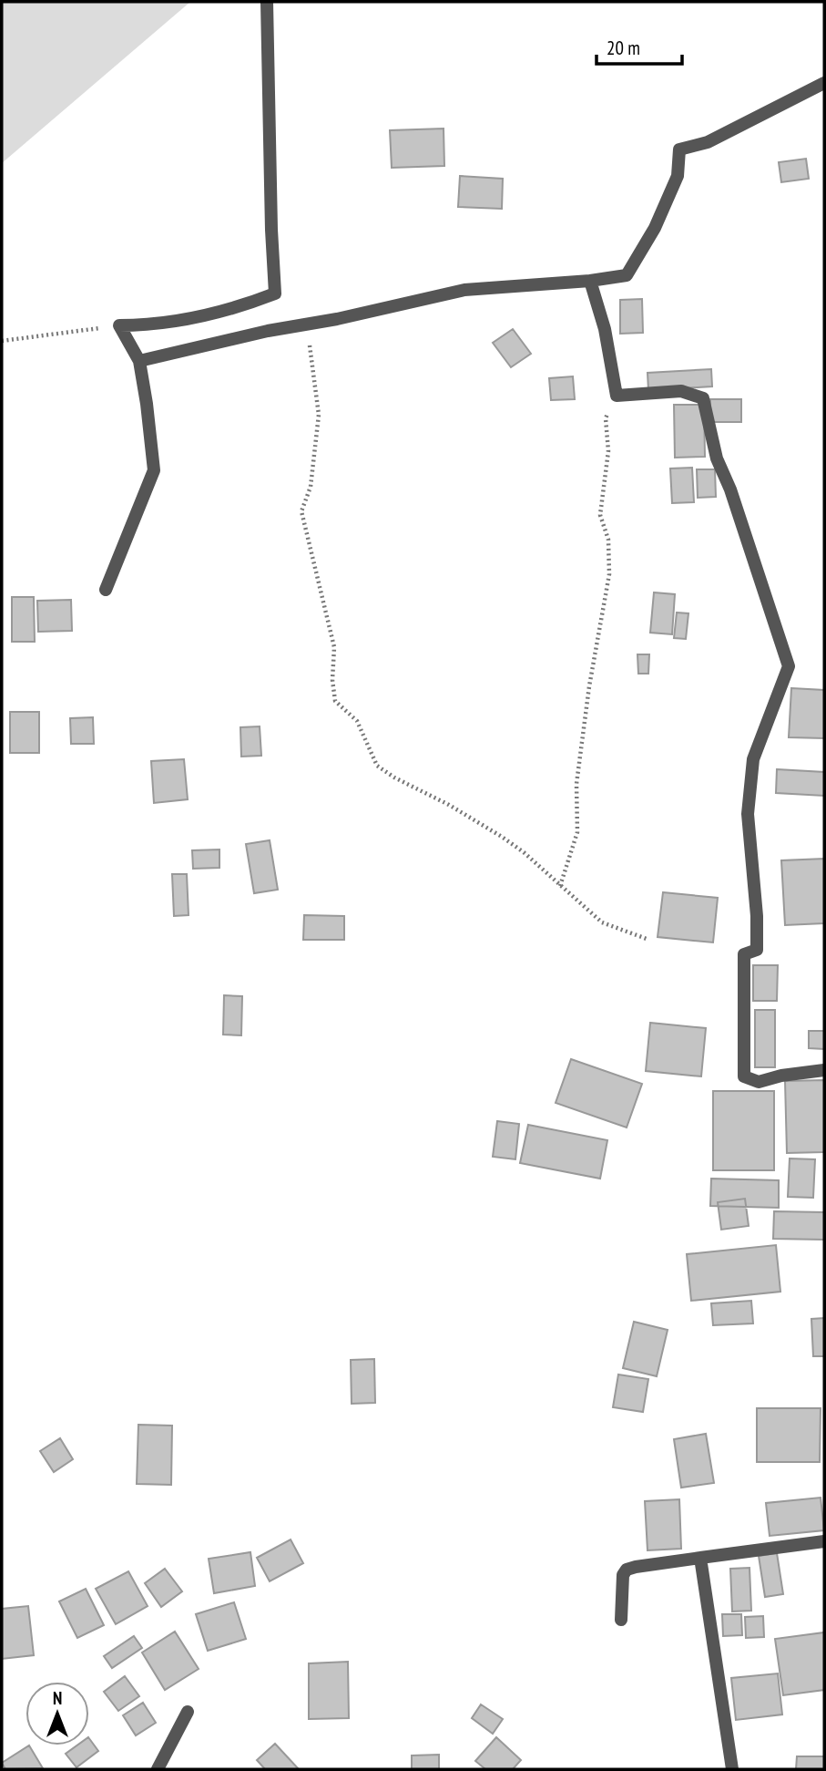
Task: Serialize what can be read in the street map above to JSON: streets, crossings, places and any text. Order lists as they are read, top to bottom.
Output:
{
  "scale_bar": "20 m",
  "north": "top"
}
